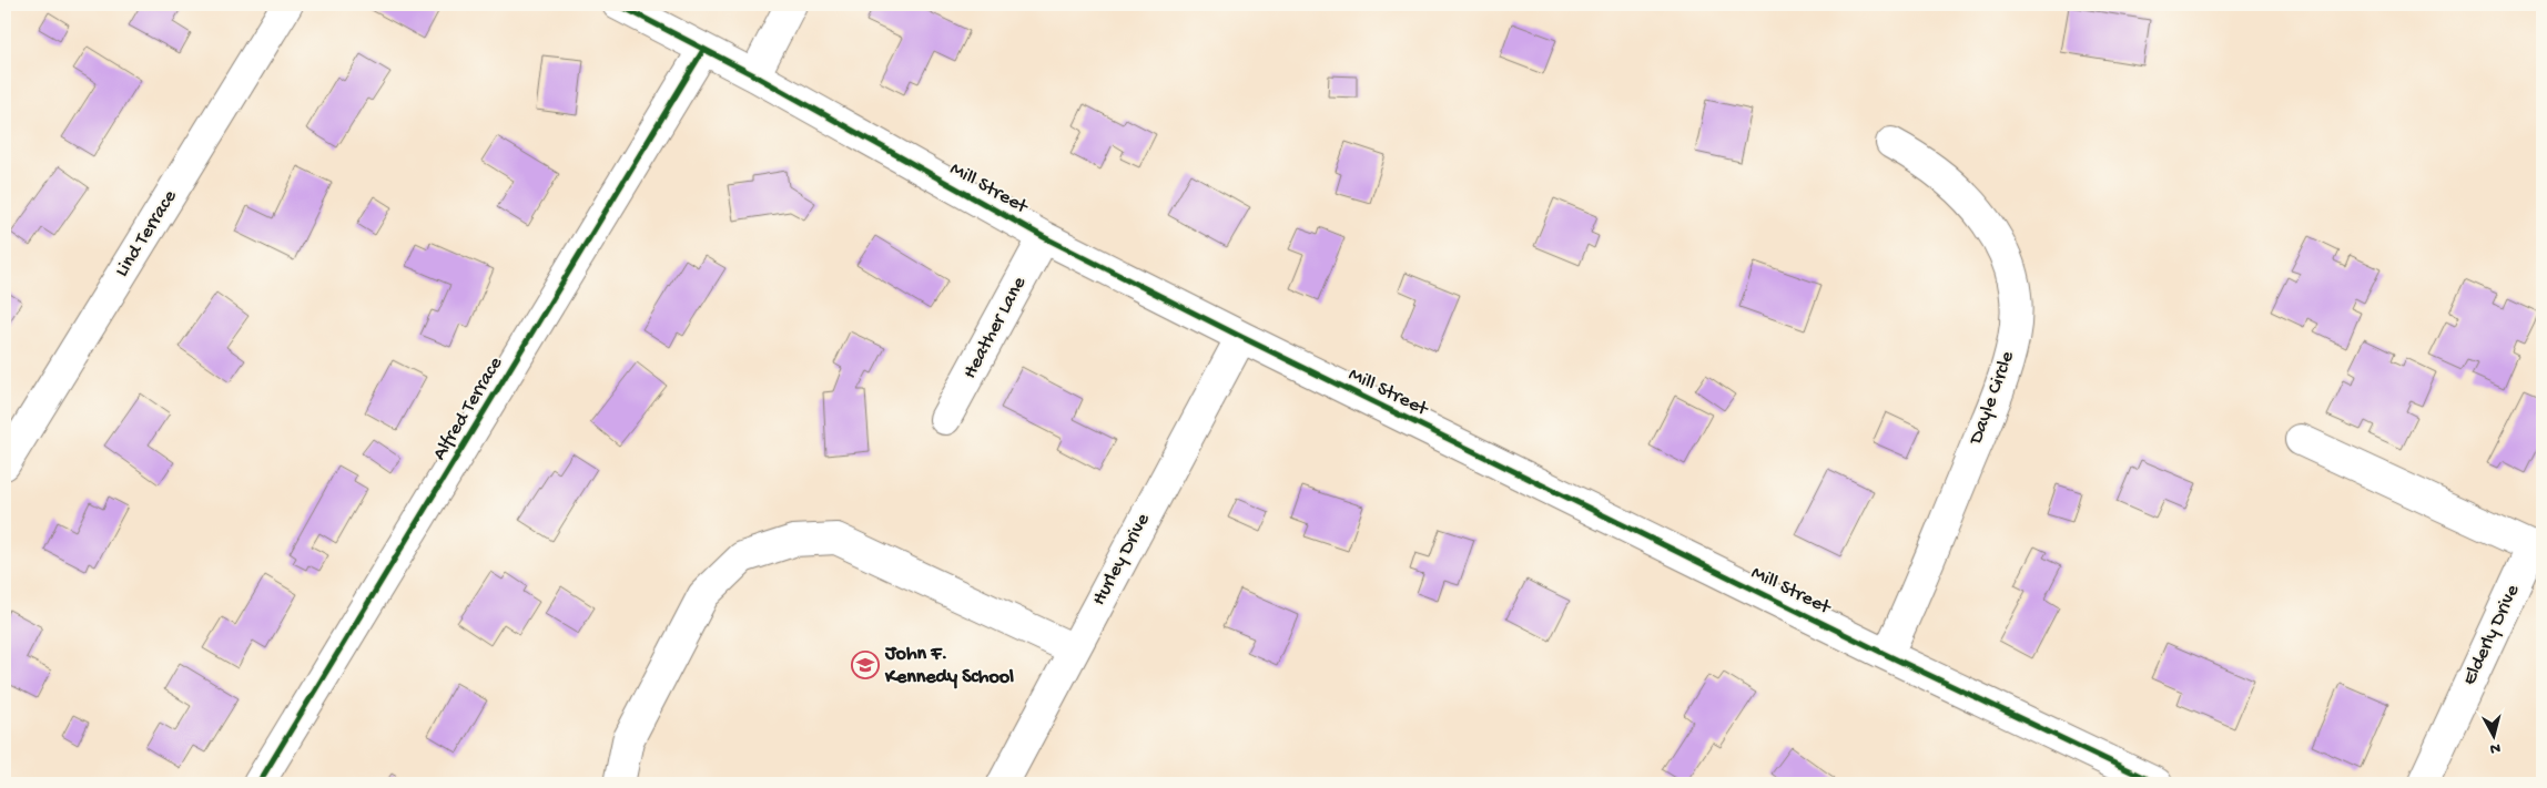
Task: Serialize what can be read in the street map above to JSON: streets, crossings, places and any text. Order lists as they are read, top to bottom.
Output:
{
  "streets": {
    "street": [
      "Mill Street",
      "Lind Terrace",
      "Heather Lane",
      "Dayle Circle",
      "Alfred Terrace",
      "Hurley Drive",
      "Elderly Drive"
    ]
  },
  "crossings": [
    ["Mill Street", "Heather Lane"],
    ["Mill Street", "Dayle Circle"],
    ["Mill Street", "Alfred Terrace"],
    ["Mill Street", "Hurley Drive"]
  ],
  "places": {
    "school or university": ["John F. Kennedy School"]
  },
  "north": "bottom"
}
